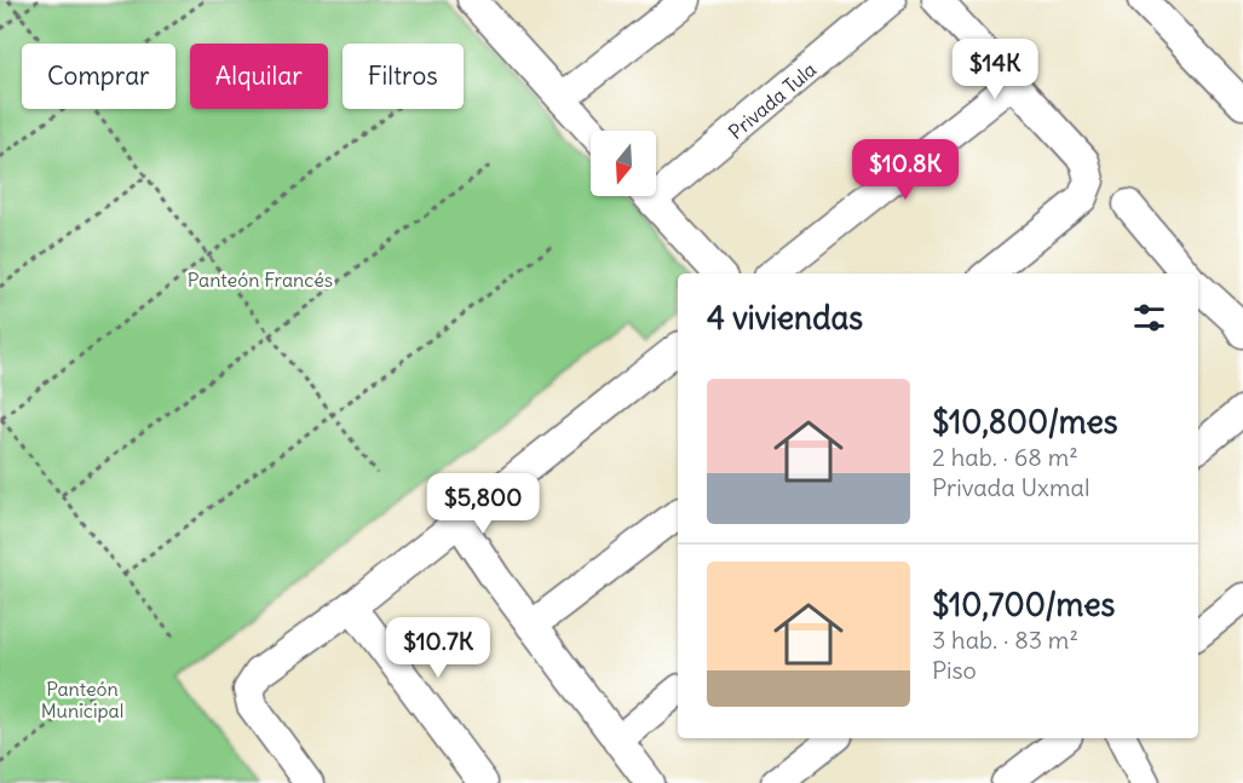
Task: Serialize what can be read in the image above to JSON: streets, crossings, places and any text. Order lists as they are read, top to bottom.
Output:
{
  "streets": {
    "street": ["Privada Tula"]
  },
  "parks": ["Panteón Francés", "Panteón Municipal"],
  "north": "bottom",
  "page": {
    "price": [
      "$14K",
      "$10.8K",
      "$5,800",
      "$10.7K"
    ],
    "chip": ["Comprar", "Alquilar", "Filtros"],
    "heading": "4 viviendas",
    "list": [
      {
        "name": "$10,800/mes",
        "note": "2 hab. · 68 m² · Privada Uxmal"
      },
      {
        "name": "$10,700/mes",
        "note": "3 hab. · 83 m² · Piso"
      }
    ]
  }
}
